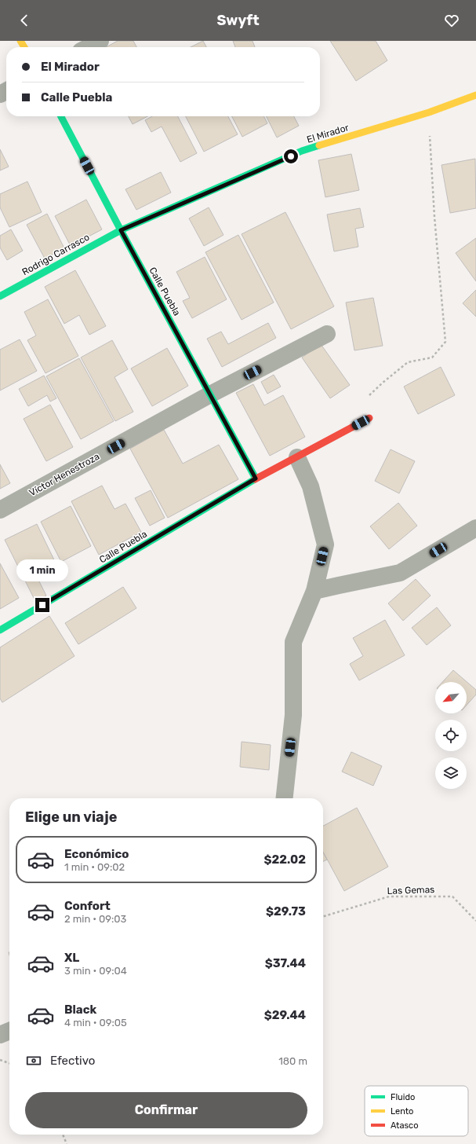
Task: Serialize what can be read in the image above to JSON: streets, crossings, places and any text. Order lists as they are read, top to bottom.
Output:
{
  "streets": {
    "street": [
      "El Mirador",
      "Rodrigo Carrasco",
      "Calle Puebla",
      "Víctor Henestroza"
    ],
    "path": ["Las Gemas"]
  },
  "crossings": [
    ["El Mirador", "Rodrigo Carrasco"],
    ["El Mirador", "Calle Puebla"],
    ["Rodrigo Carrasco", "Calle Puebla"],
    ["Calle Puebla", "Víctor Henestroza"]
  ],
  "legend": ["Fluido", "Lento", "Atasco"],
  "north": "bottom left",
  "page": {
    "header": "Swyft",
    "banner": ["El Mirador", "Calle Puebla"],
    "bubble": "1 min",
    "heading": "Elige un viaje",
    "list": [
      {
        "name": "Económico",
        "note": "1 min · 09:02",
        "value": "$22.02"
      },
      {
        "name": "Confort",
        "note": "2 min · 09:03",
        "value": "$29.73"
      },
      {
        "name": "XL",
        "note": "3 min · 09:04",
        "value": "$37.44"
      },
      {
        "name": "Black",
        "note": "4 min · 09:05",
        "value": "$29.44"
      }
    ],
    "pay": ["Efectivo", "180 m"],
    "buttons": "Confirmar"
  }
}
